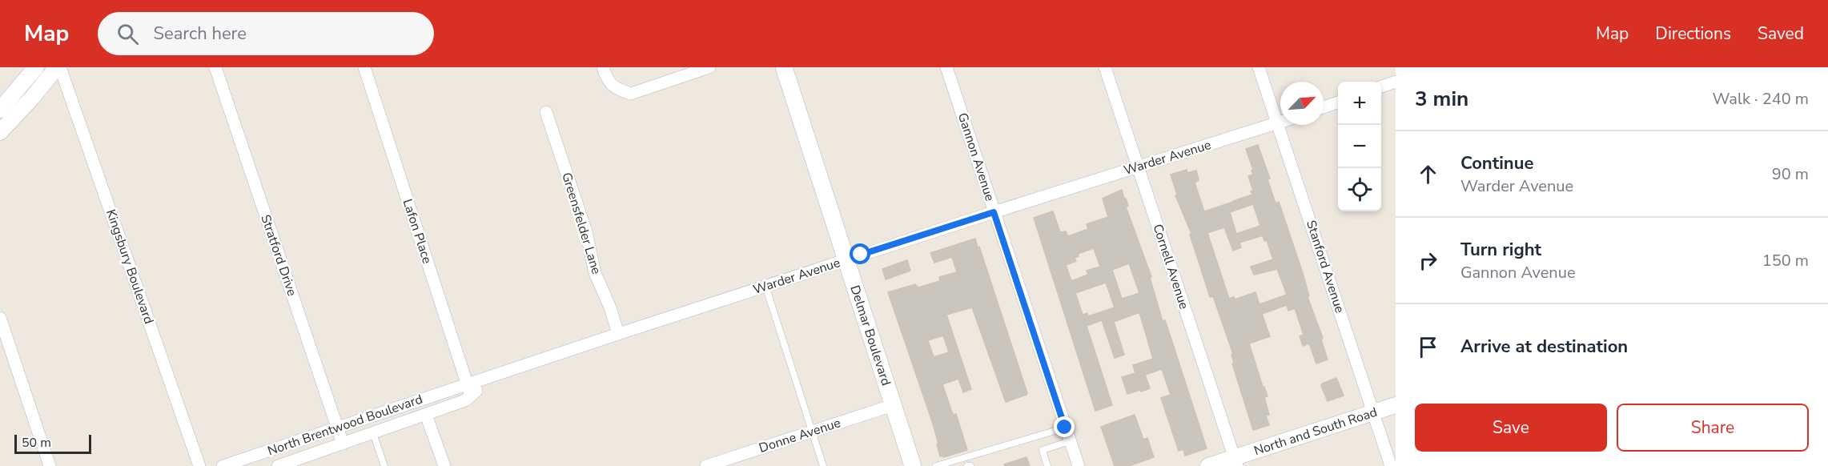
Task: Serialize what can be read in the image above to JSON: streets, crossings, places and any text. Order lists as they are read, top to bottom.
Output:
{
  "streets": {
    "main road": ["Delmar Boulevard"],
    "street": [
      "Gannon Avenue",
      "Warder Avenue",
      "Greensfelder Lane",
      "Lafon Place",
      "Stratford Drive",
      "Kingsbury Boulevard",
      "Cornell Avenue",
      "Stanford Avenue",
      "North Brentwood Boulevard",
      "North and South Road",
      "Donne Avenue"
    ]
  },
  "crossings": [
    ["Gannon Avenue", "Warder Avenue"],
    ["Warder Avenue", "Greensfelder Lane"],
    ["Warder Avenue", "Lafon Place"],
    ["Warder Avenue", "Cornell Avenue"],
    ["Warder Avenue", "Stanford Avenue"],
    ["Warder Avenue", "Delmar Boulevard"],
    ["Warder Avenue", "North Brentwood Boulevard"],
    ["Lafon Place", "North Brentwood Boulevard"],
    ["Stratford Drive", "North Brentwood Boulevard"],
    ["Cornell Avenue", "North and South Road"],
    ["Stanford Avenue", "North and South Road"],
    ["Delmar Boulevard", "Donne Avenue"]
  ],
  "scale_bar": "50 m",
  "north": "top right",
  "page": {
    "header": "Map",
    "search": "Search here",
    "nav": ["Map", "Directions", "Saved"],
    "heading": ["3 min", "Walk · 240 m"],
    "map_buttons": ["+", "−"],
    "list": [
      ["Continue", "Warder Avenue", "90 m"],
      ["Turn right", "Gannon Avenue", "150 m"],
      "Arrive at destination"
    ],
    "buttons": ["Save", "Share"],
    "scale": "50 m"
  }
}
